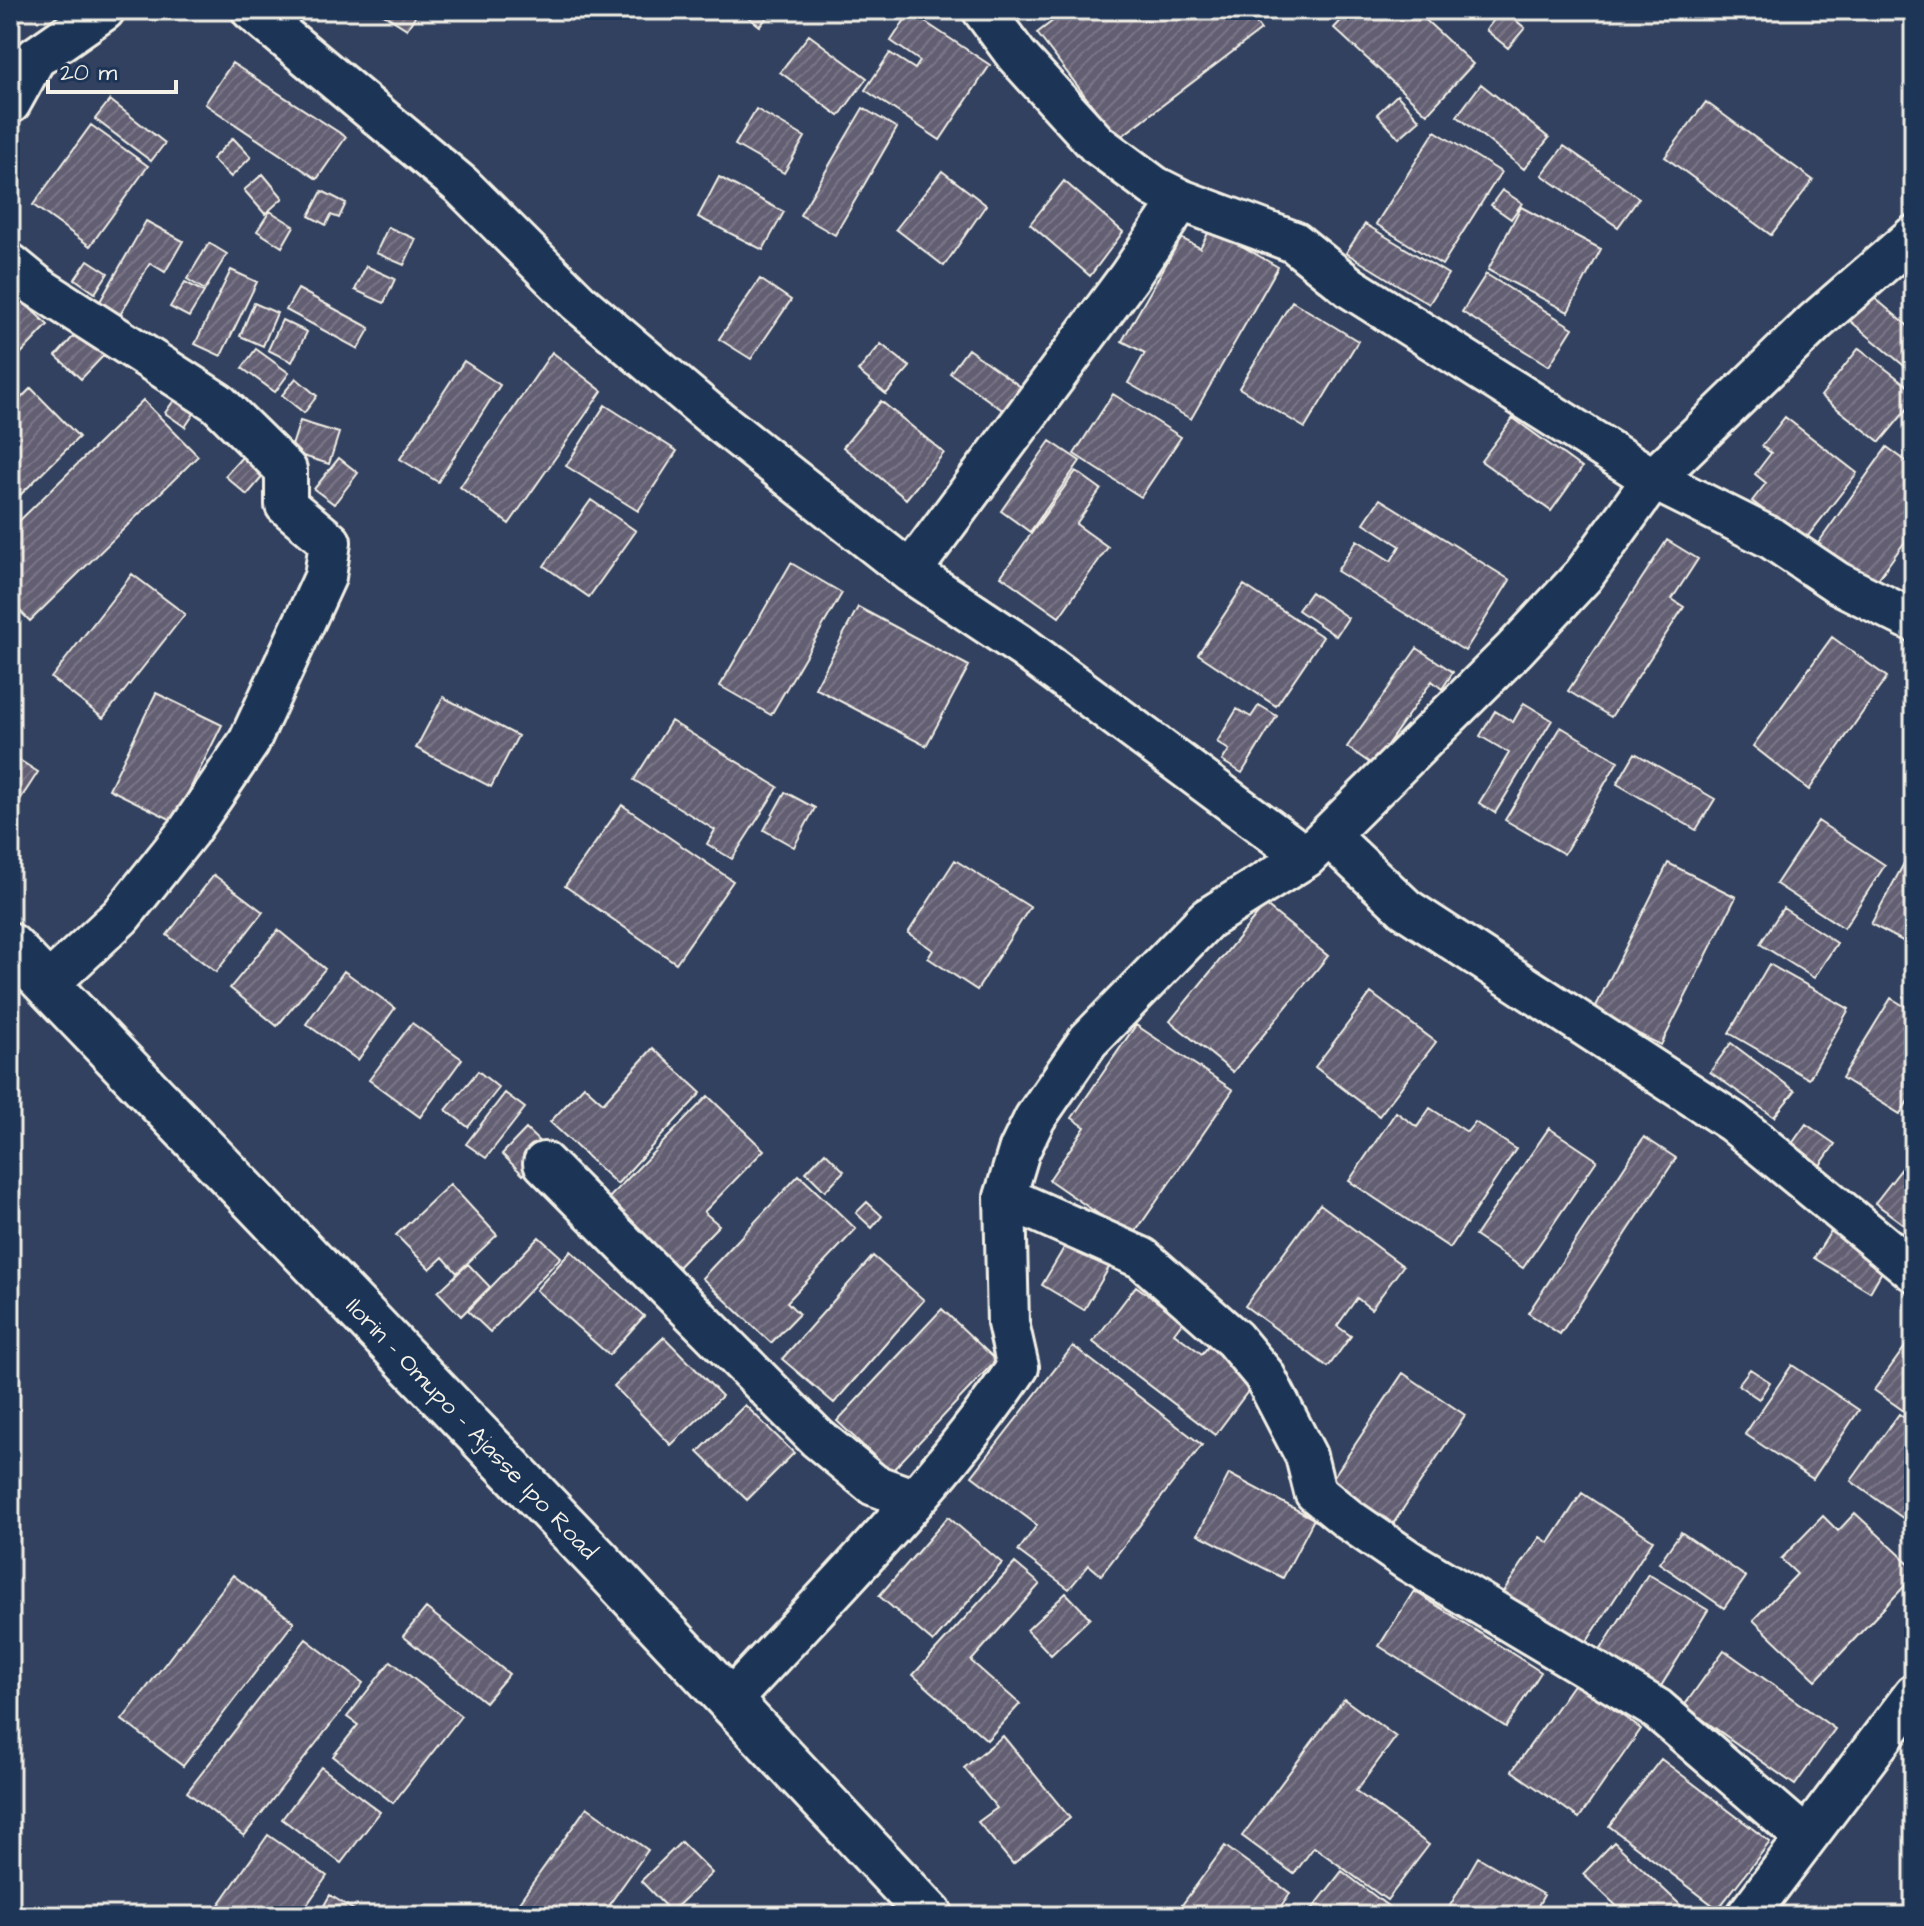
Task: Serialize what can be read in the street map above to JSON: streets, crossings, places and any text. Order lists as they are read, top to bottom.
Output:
{
  "streets": {
    "highway": ["Ilorin - Omupo - Ajasse Ipo Road"]
  },
  "scale_bar": "20 m"
}
